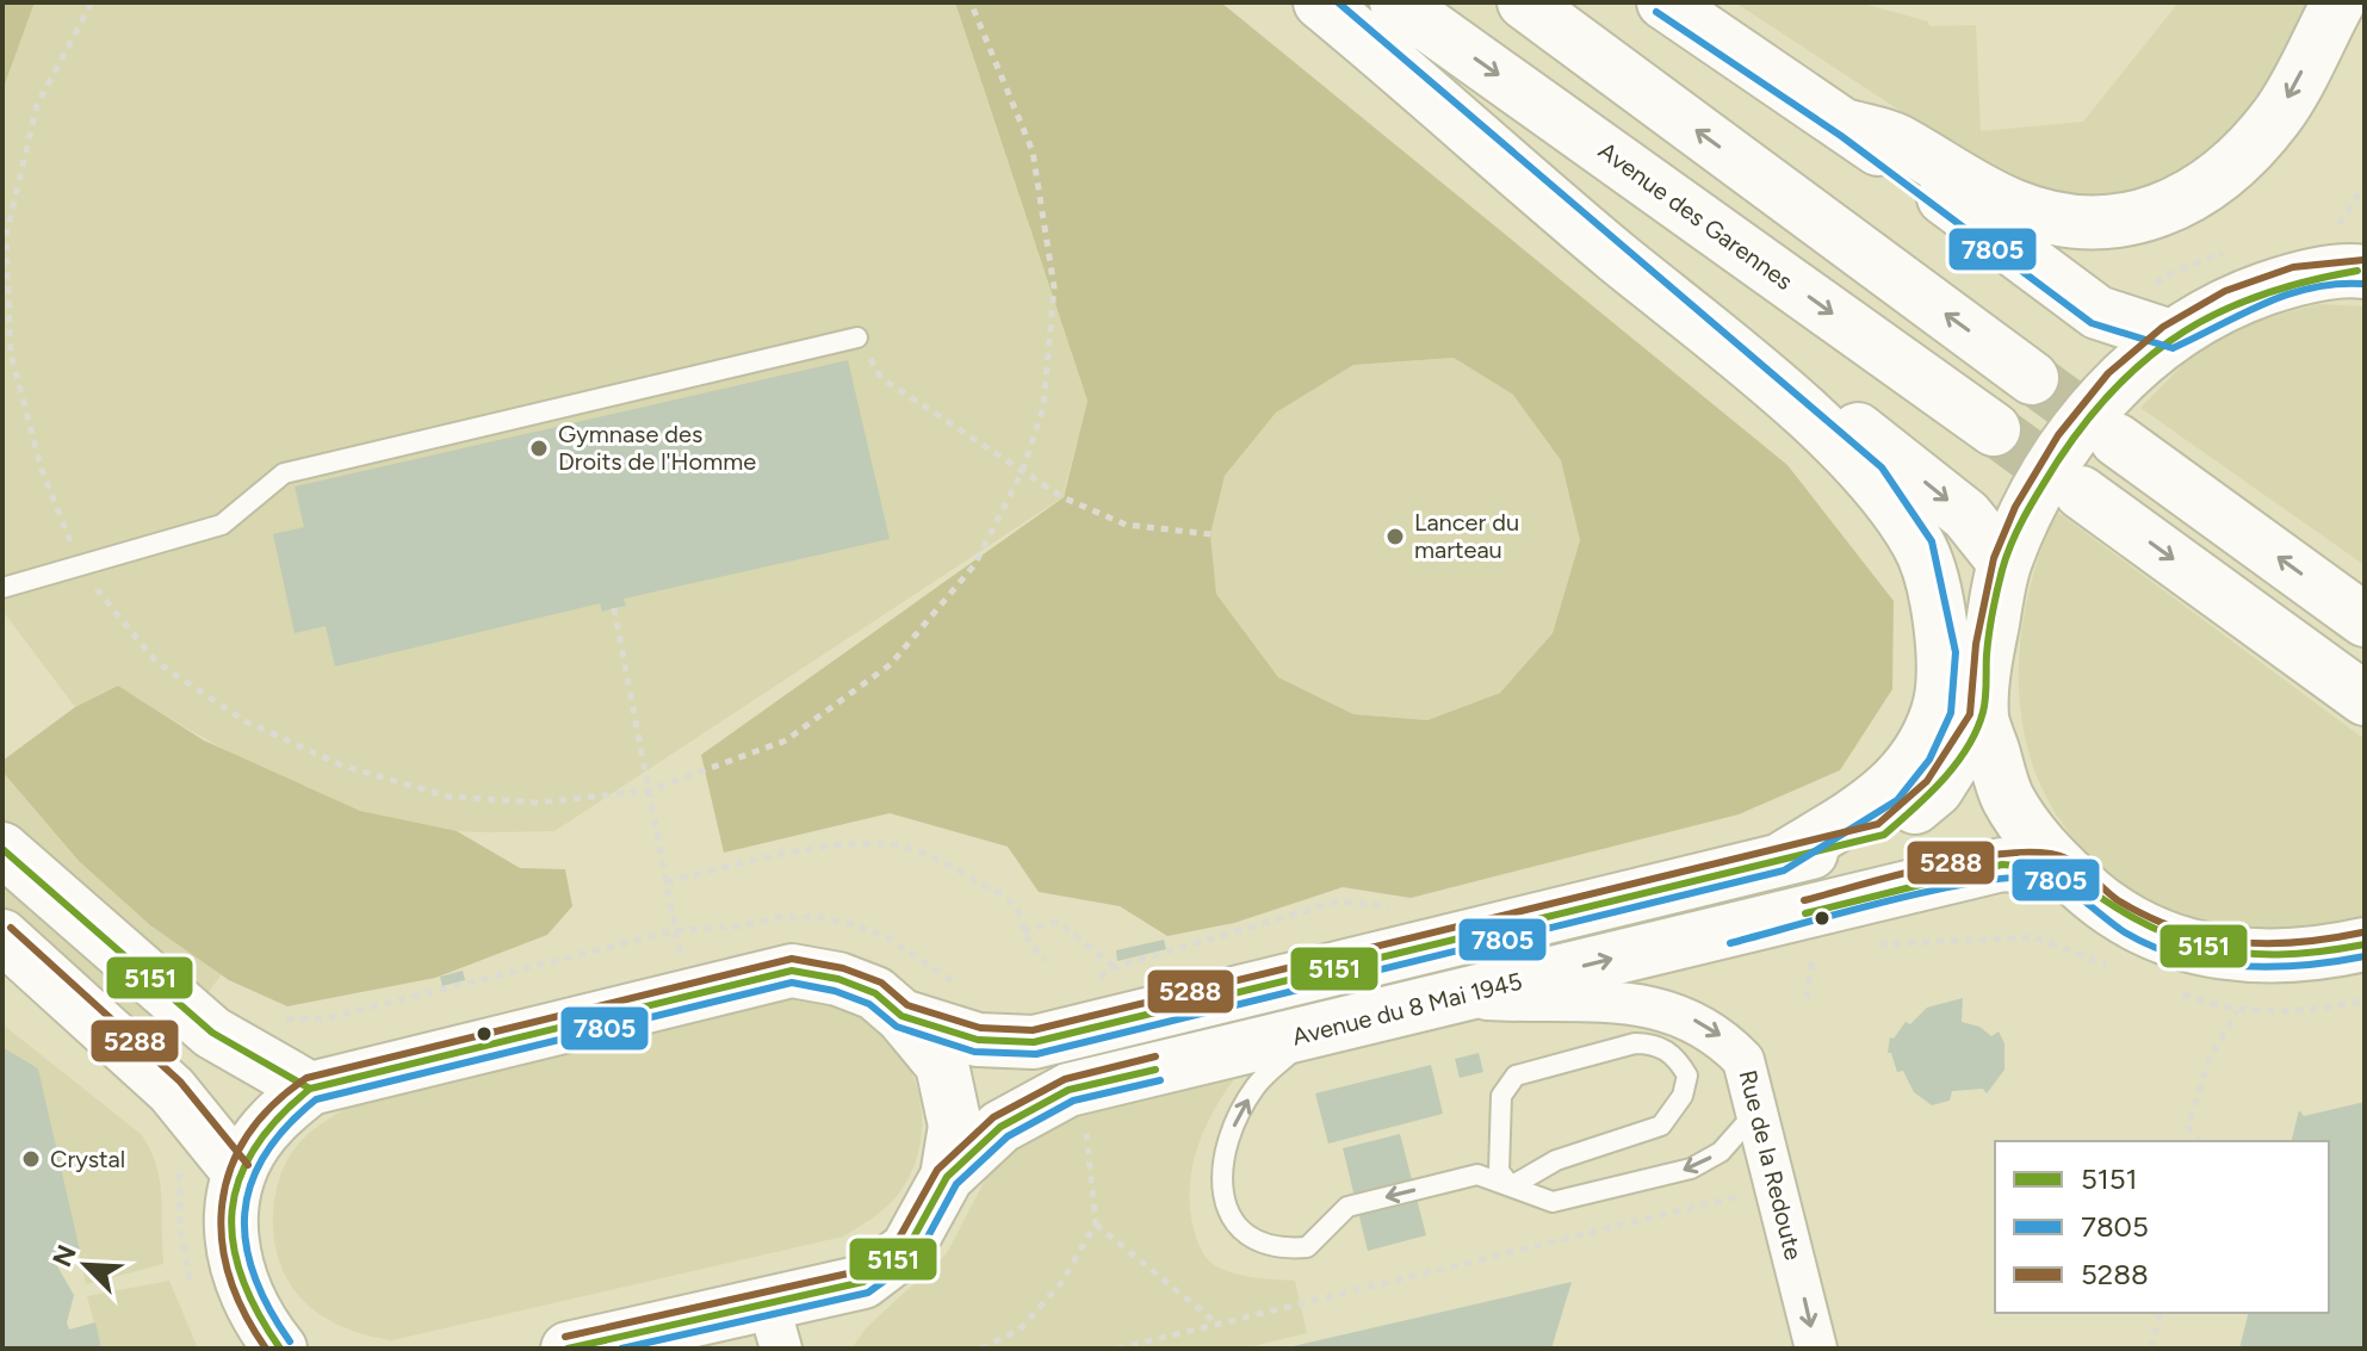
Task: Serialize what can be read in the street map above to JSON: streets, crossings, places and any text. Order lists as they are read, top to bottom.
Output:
{
  "streets": {
    "main road": ["Avenue des Garennes", "Avenue du 8 Mai 1945"],
    "street": ["Rue de la Redoute"]
  },
  "crossings": [
    ["Avenue du 8 Mai 1945", "Rue de la Redoute"]
  ],
  "one_way": ["Rue de la Redoute"],
  "places": ["Gymnase des Droits de l'Homme", "Lancer du marteau", "Crystal"],
  "lines": ["transit line 7805", "transit line 5288", "transit line 5151"],
  "legend": ["5151", "7805", "5288"],
  "north": "top left"
}
